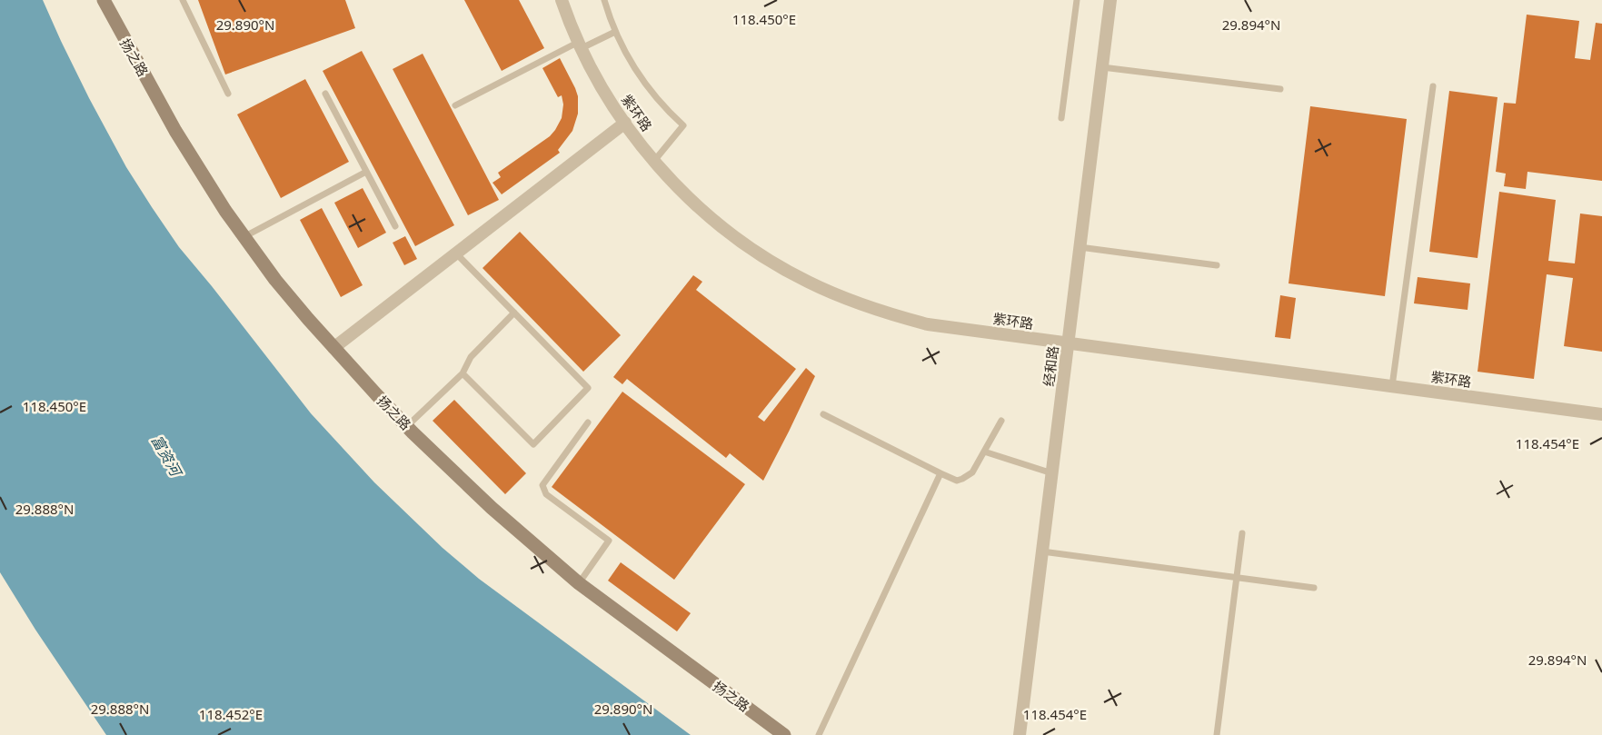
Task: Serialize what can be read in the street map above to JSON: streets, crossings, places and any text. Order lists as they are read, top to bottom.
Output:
{
  "streets": {
    "street": ["扬之路", "紫环路", "经和路"]
  },
  "crossings": [
    ["紫环路", "经和路"]
  ],
  "water": ["富资河"],
  "coordinates": [
    "118.450°E",
    "29.890°N",
    "29.894°N",
    "118.454°E",
    "29.888°N",
    "118.452°E"
  ]
}
